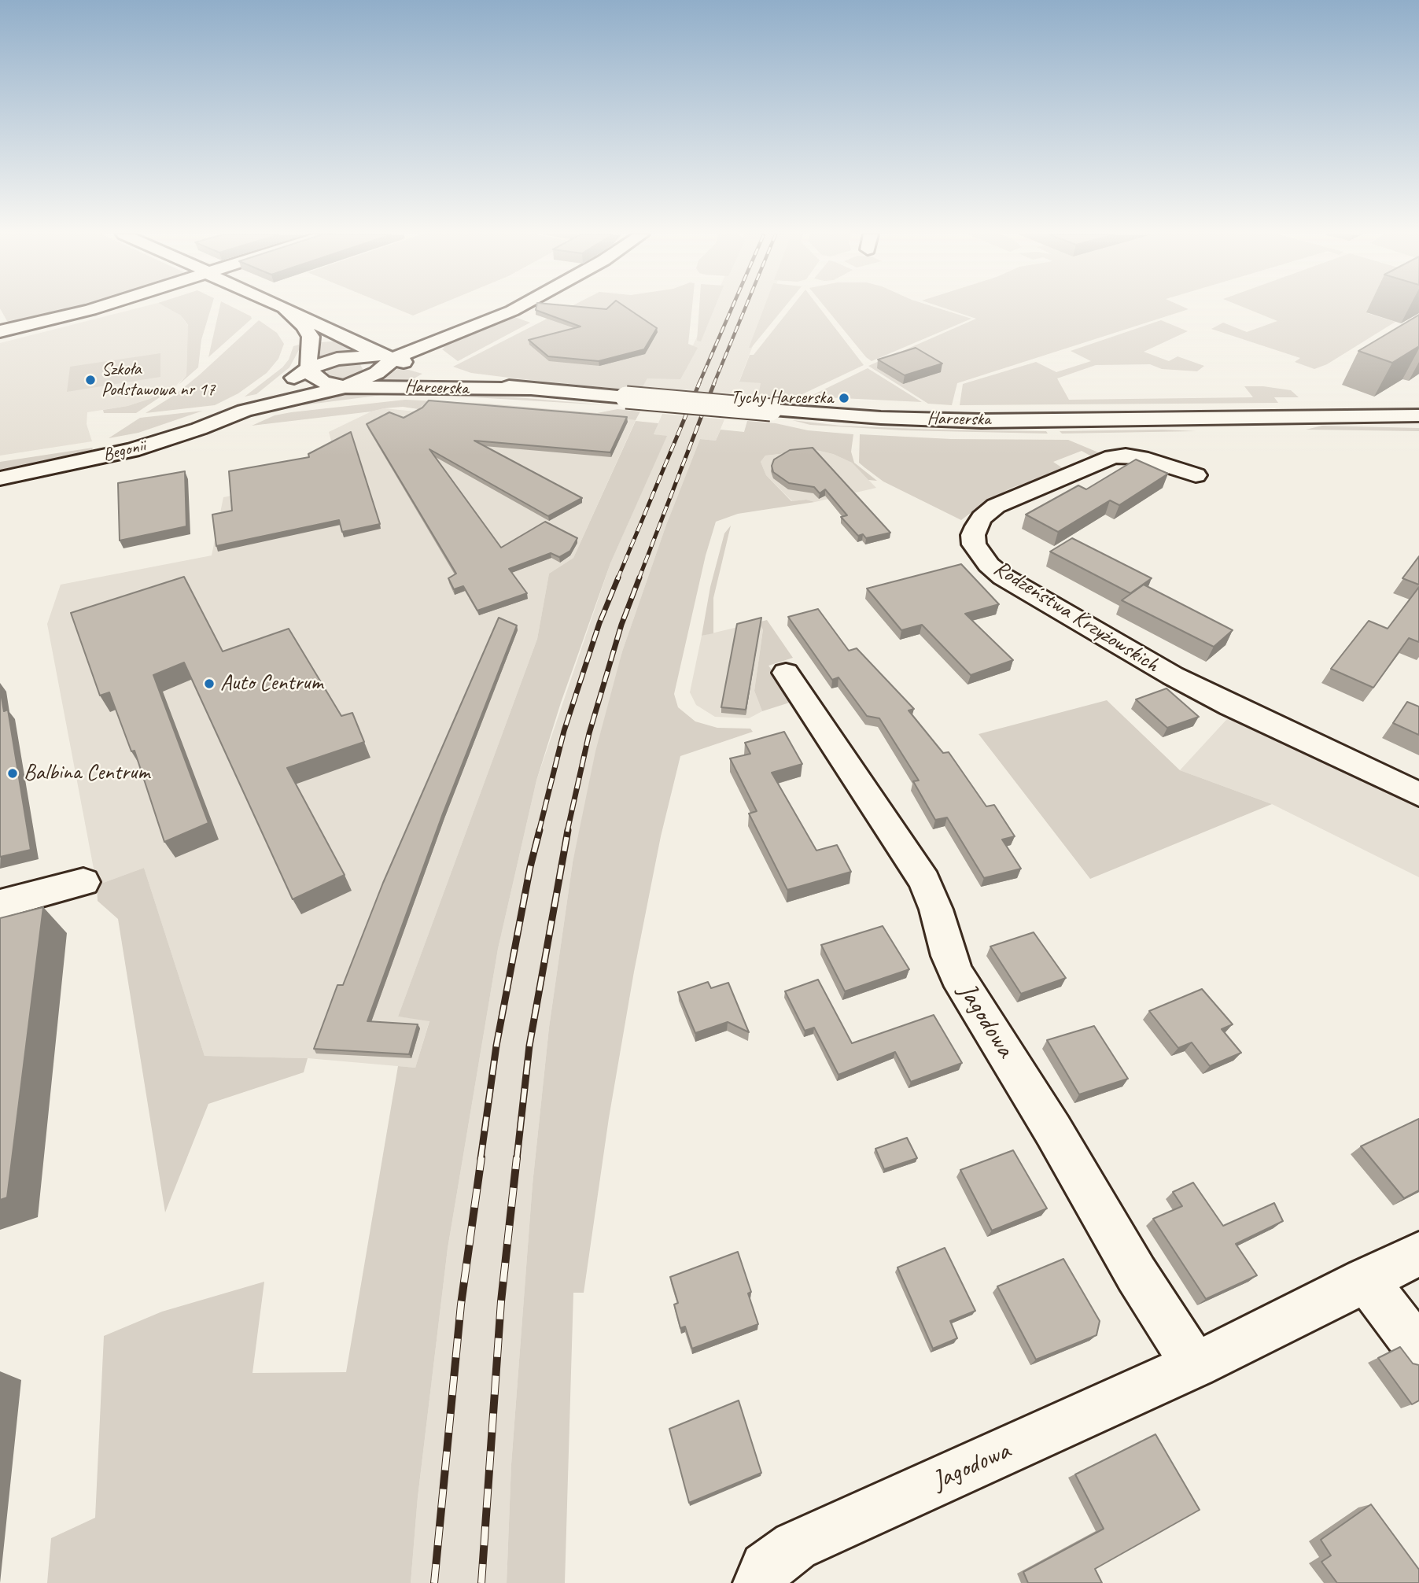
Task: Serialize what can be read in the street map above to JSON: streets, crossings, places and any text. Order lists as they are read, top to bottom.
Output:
{
  "streets": {
    "street": [
      "Harcerska",
      "Begonii",
      "Rodzeństwa Krzyżowskich",
      "Jagodowa"
    ]
  },
  "crossings": [
    ["Harcerska", "Begonii"]
  ],
  "places": [
    "Szkoła Podstawowa nr 17",
    "Tychy Harcerska",
    "Auto Centrum",
    "Balbina Centrum"
  ]
}
